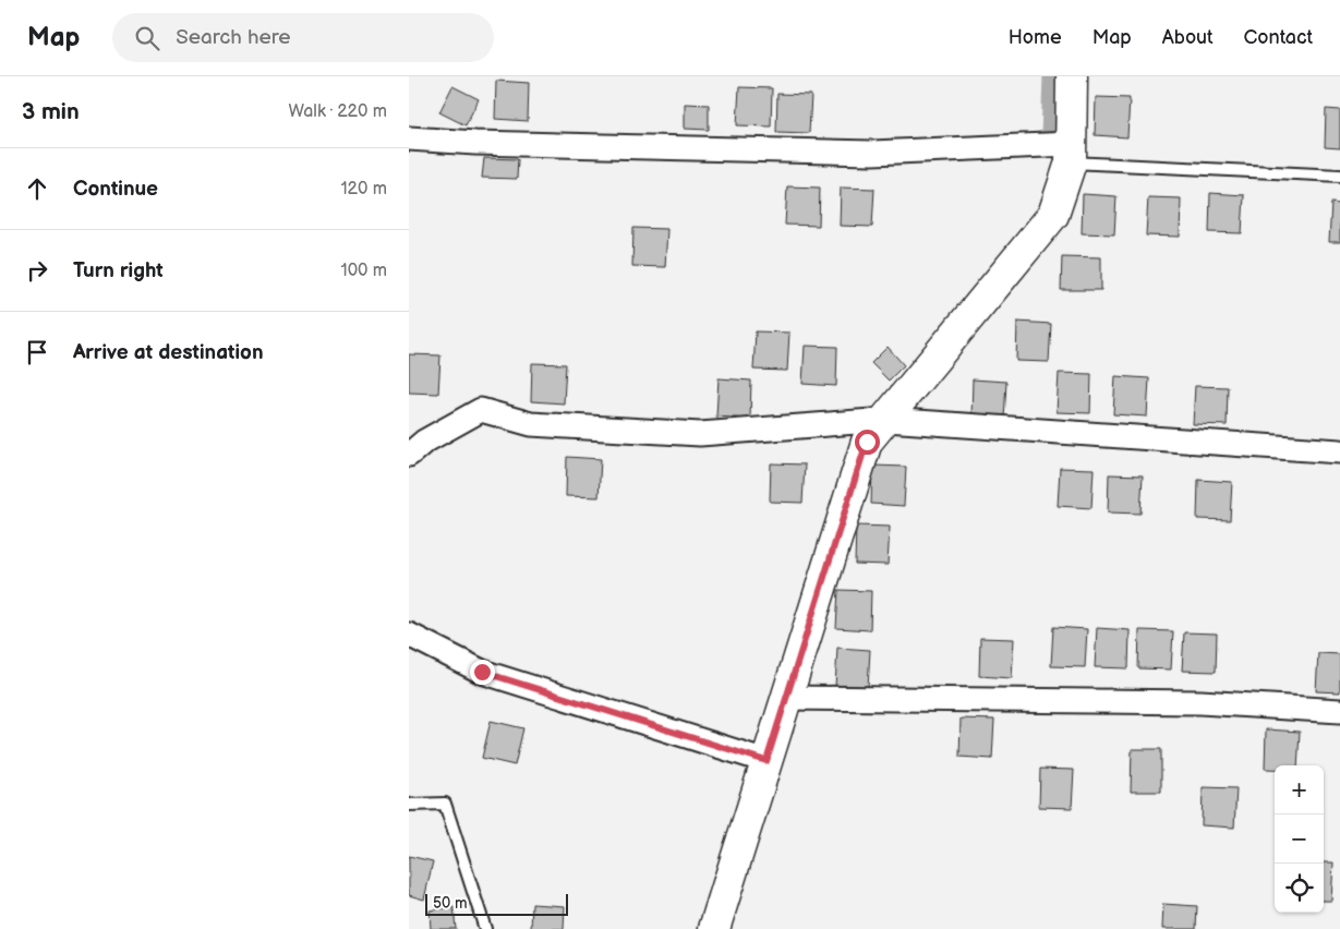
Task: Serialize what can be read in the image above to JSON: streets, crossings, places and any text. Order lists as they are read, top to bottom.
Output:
{
  "scale_bar": "50 m",
  "page": {
    "header": "Map",
    "search": "Search here",
    "nav": [
      "Home",
      "Map",
      "About",
      "Contact"
    ],
    "heading": ["3 min", "Walk · 220 m"],
    "list": [
      ["Continue", "120 m"],
      ["Turn right", "100 m"],
      "Arrive at destination"
    ],
    "map_buttons": ["+", "−"],
    "scale": "50 m"
  }
}
